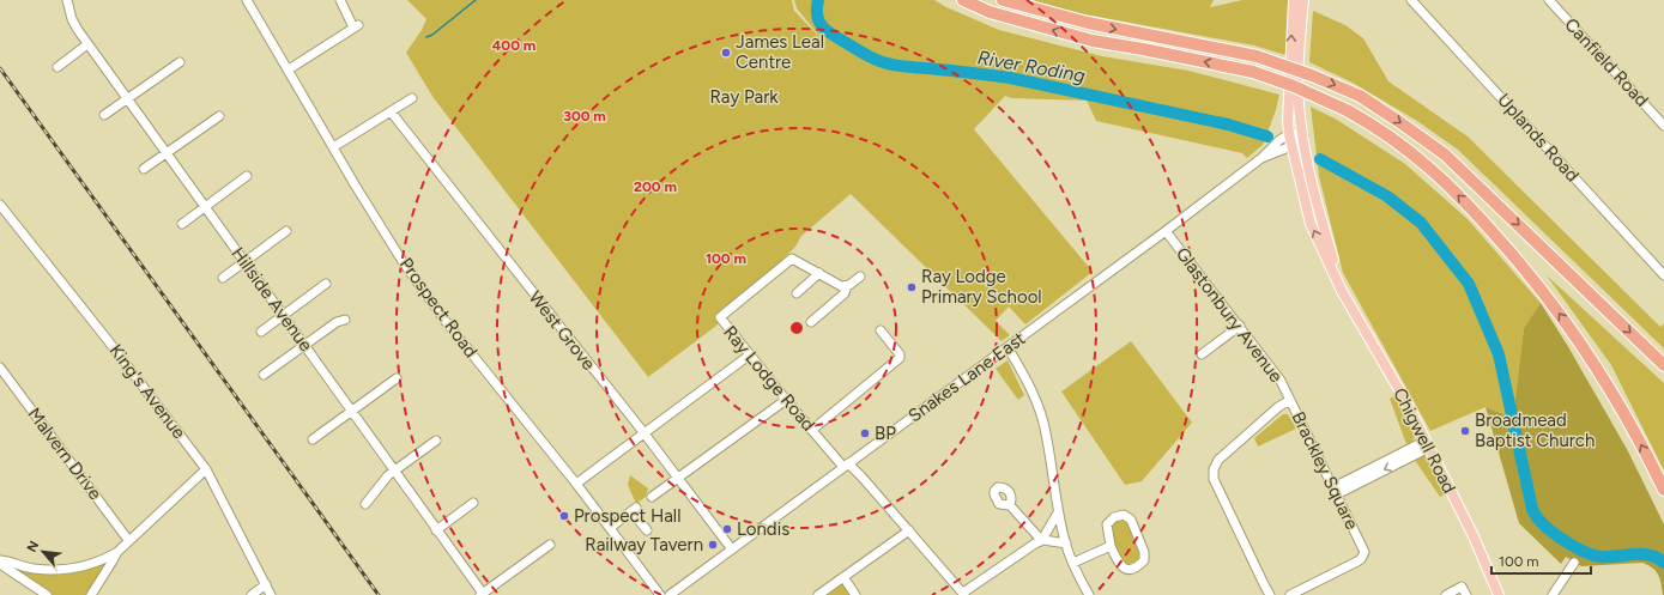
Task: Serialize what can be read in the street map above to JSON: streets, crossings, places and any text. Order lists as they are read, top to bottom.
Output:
{
  "streets": {
    "main road": ["Chigwell Road"],
    "street": [
      "Canfield Road",
      "Uplands Road",
      "Hillside Avenue",
      "Prospect Road",
      "Glastonbury Avenue",
      "West Grove",
      "Snakes Lane East",
      "Ray Lodge Road",
      "King's Avenue",
      "Malvern Drive",
      "Brackley Square"
    ]
  },
  "crossings": [
    ["Glastonbury Avenue", "Snakes Lane East"],
    ["Glastonbury Avenue", "Brackley Square"],
    ["West Grove", "Snakes Lane East"],
    ["Snakes Lane East", "Ray Lodge Road"],
    ["Snakes Lane East", "Chigwell Road"]
  ],
  "water": ["River Roding"],
  "parks": ["Ray Park"],
  "places": [
    "James Leal Centre",
    "Ray Lodge Primary School",
    "Broadmead Baptist Church",
    "BP",
    "Prospect Hall",
    "Londis",
    "Railway Tavern"
  ],
  "scale_bar": "100 m",
  "north": "top left",
  "rings": [
    "400 m",
    "300 m",
    "200 m",
    "100 m"
  ]
}
